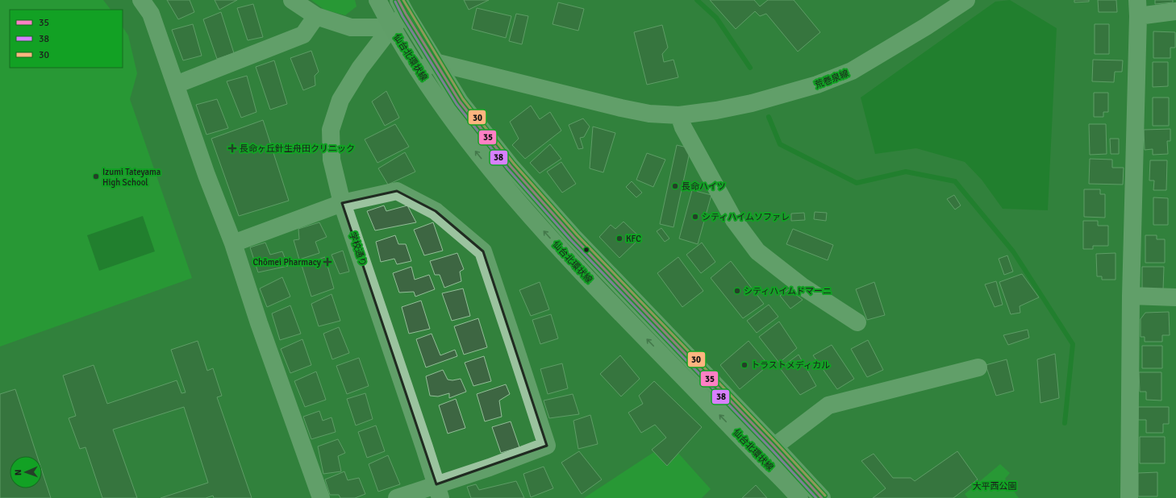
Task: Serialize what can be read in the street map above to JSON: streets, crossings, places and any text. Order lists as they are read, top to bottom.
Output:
{
  "streets": {
    "main road": ["仙台北環状線"],
    "street": ["荒巻泉線", "学校通り"]
  },
  "crossings": [
    ["仙台北環状線", "荒巻泉線"],
    ["仙台北環状線", "学校通り"]
  ],
  "parks": ["大平西公園"],
  "places": {
    "health": ["長命ヶ丘針生舟田クリニック", "Chōmei Pharmacy"],
    "other": [
      "Izumi Tateyama High School",
      "長命ハイツ",
      "シティハイムソファレ",
      "KFC",
      "シティハイムドマーニ",
      "トラストメディカル"
    ]
  },
  "lines": ["transit line 35", "transit line 30", "transit line 38"],
  "legend": ["35", "38", "30"],
  "north": "left"
}
